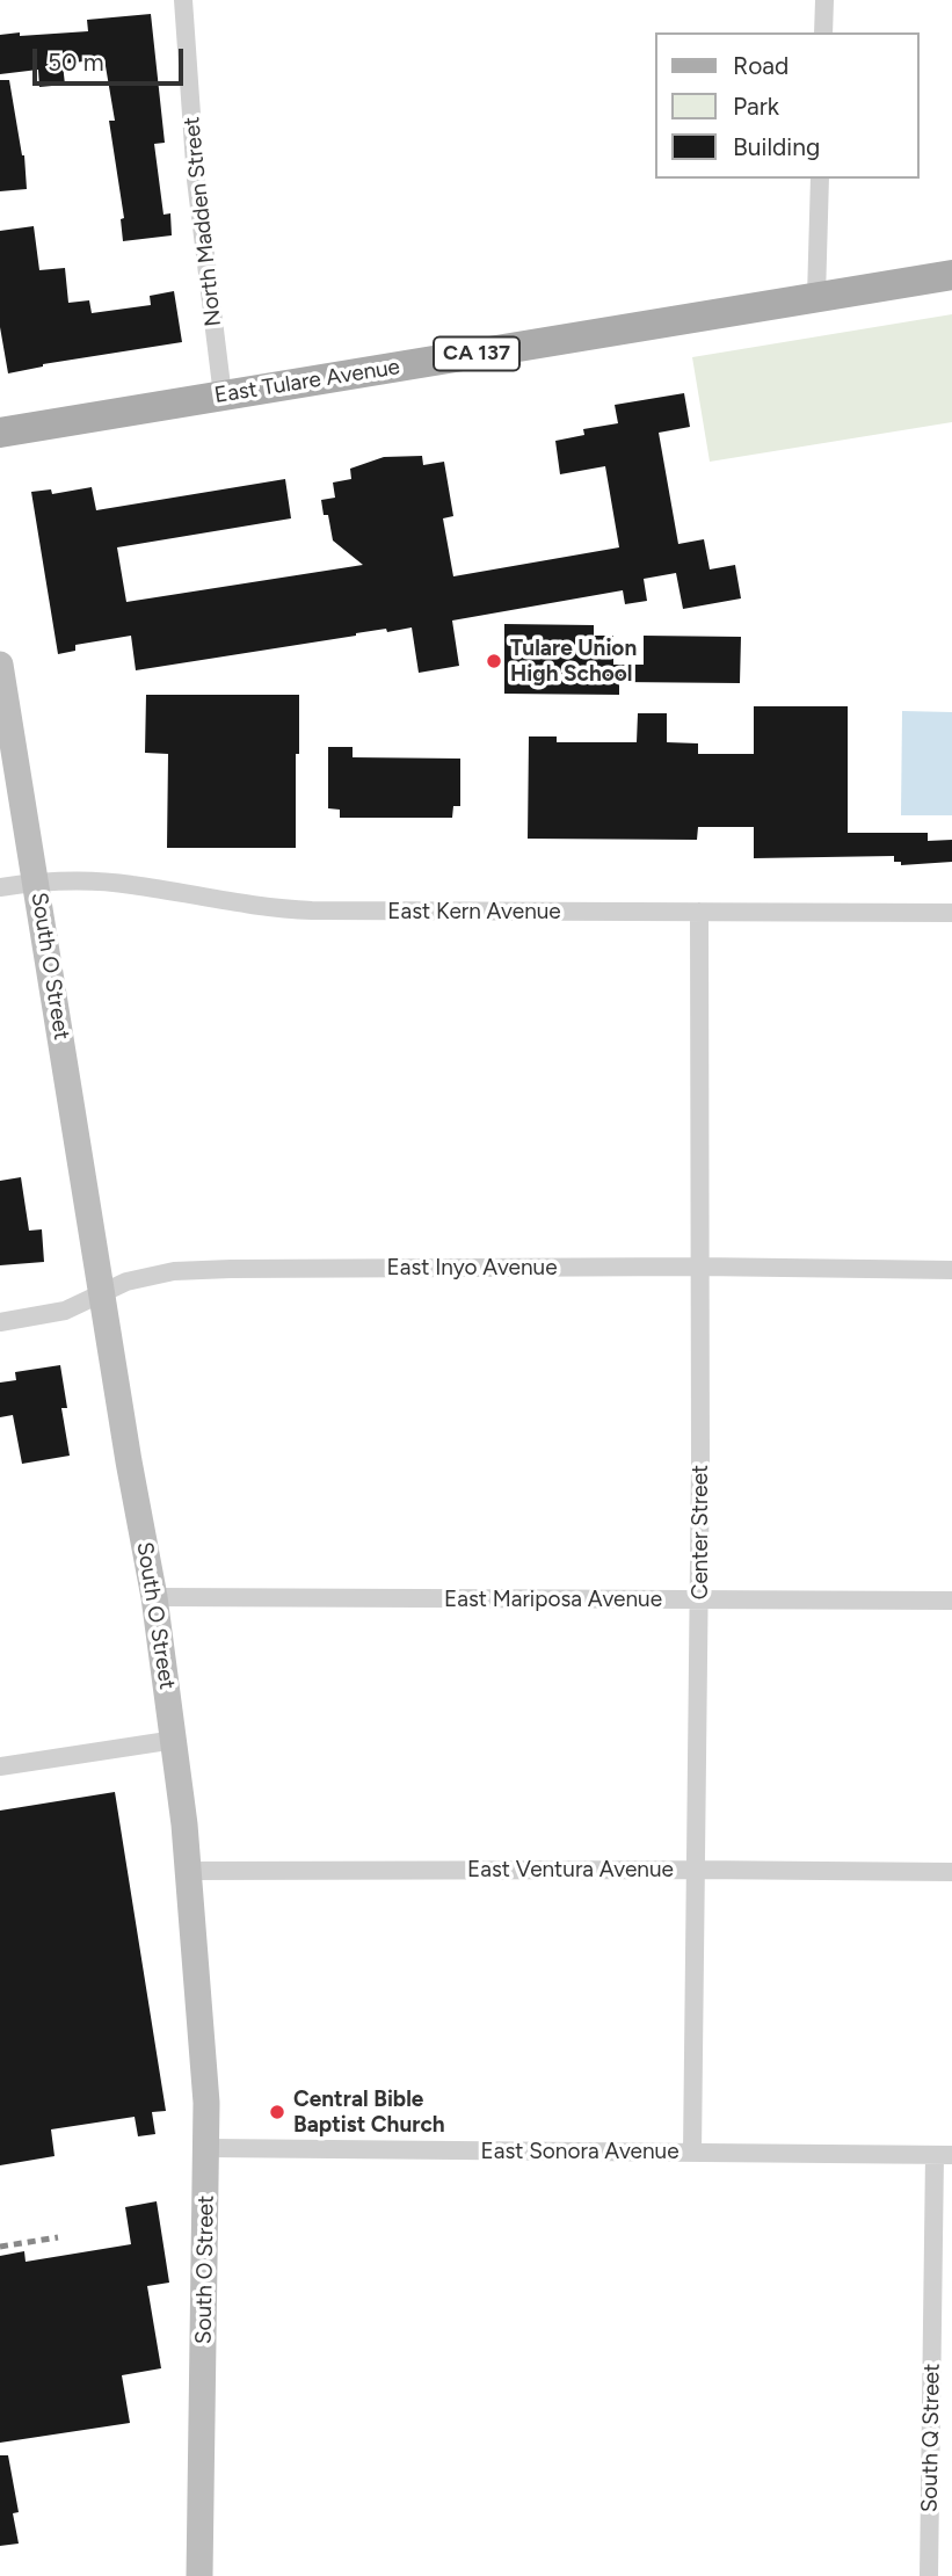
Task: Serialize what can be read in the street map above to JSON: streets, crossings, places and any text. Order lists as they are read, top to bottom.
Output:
{
  "streets": {
    "main road": ["CA 137", "East Tulare Avenue", "South O Street"],
    "street": [
      "North Madden Street",
      "East Kern Avenue",
      "East Inyo Avenue",
      "Center Street",
      "East Mariposa Avenue",
      "East Ventura Avenue",
      "East Sonora Avenue",
      "South Q Street"
    ]
  },
  "crossings": [
    ["North Madden Street", "East Tulare Avenue"],
    ["East Kern Avenue", "South O Street"],
    ["East Kern Avenue", "Center Street"],
    ["South O Street", "East Inyo Avenue"],
    ["South O Street", "East Mariposa Avenue"],
    ["South O Street", "East Ventura Avenue"],
    ["South O Street", "East Sonora Avenue"],
    ["East Inyo Avenue", "Center Street"],
    ["Center Street", "East Mariposa Avenue"],
    ["Center Street", "East Ventura Avenue"],
    ["Center Street", "East Sonora Avenue"],
    ["East Sonora Avenue", "South Q Street"]
  ],
  "places": ["Tulare Union High School", "Central Bible Baptist Church"],
  "legend": ["Road", "Park", "Building"],
  "scale_bar": "50 m"
}
